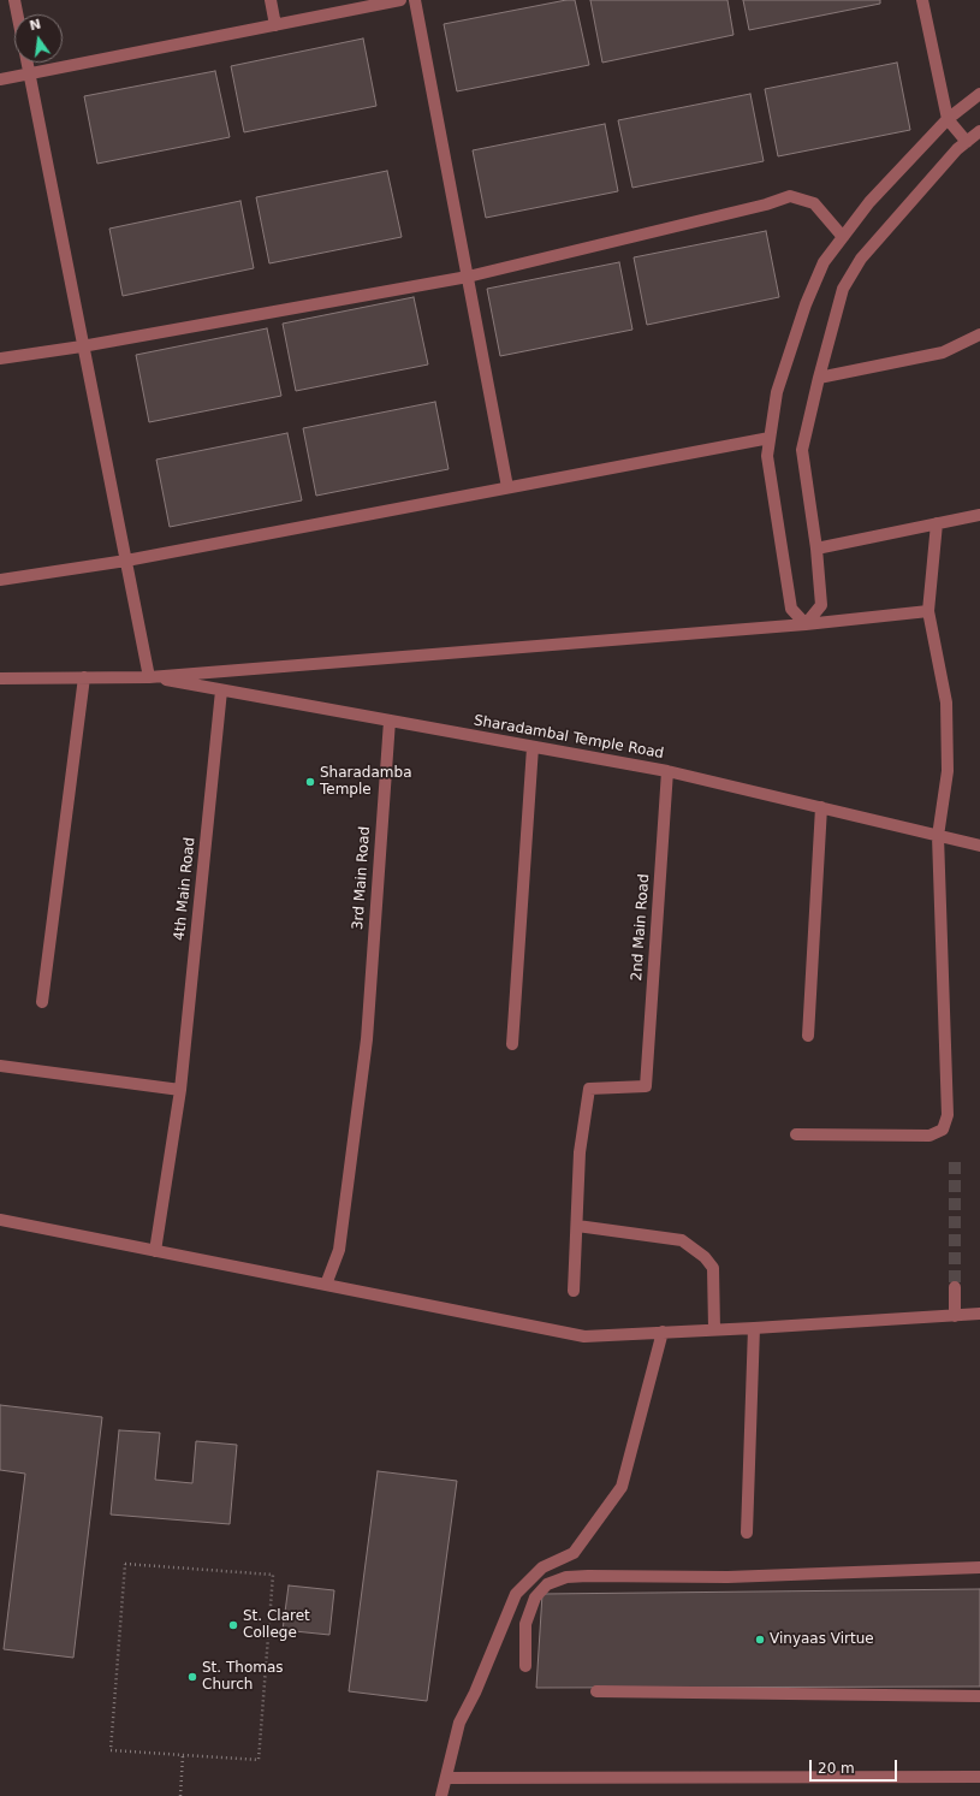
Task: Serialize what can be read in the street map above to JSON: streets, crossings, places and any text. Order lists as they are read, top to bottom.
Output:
{
  "streets": {
    "street": [
      "Sharadambal Temple Road",
      "3rd Main Road",
      "4th Main Road",
      "2nd Main Road"
    ]
  },
  "crossings": [
    ["Sharadambal Temple Road", "3rd Main Road"],
    ["Sharadambal Temple Road", "4th Main Road"],
    ["Sharadambal Temple Road", "2nd Main Road"]
  ],
  "places": [
    "Sharadamba Temple",
    "St. Claret College",
    "Vinyaas Virtue",
    "St. Thomas Church"
  ],
  "scale_bar": "20 m",
  "north": "top"
}
